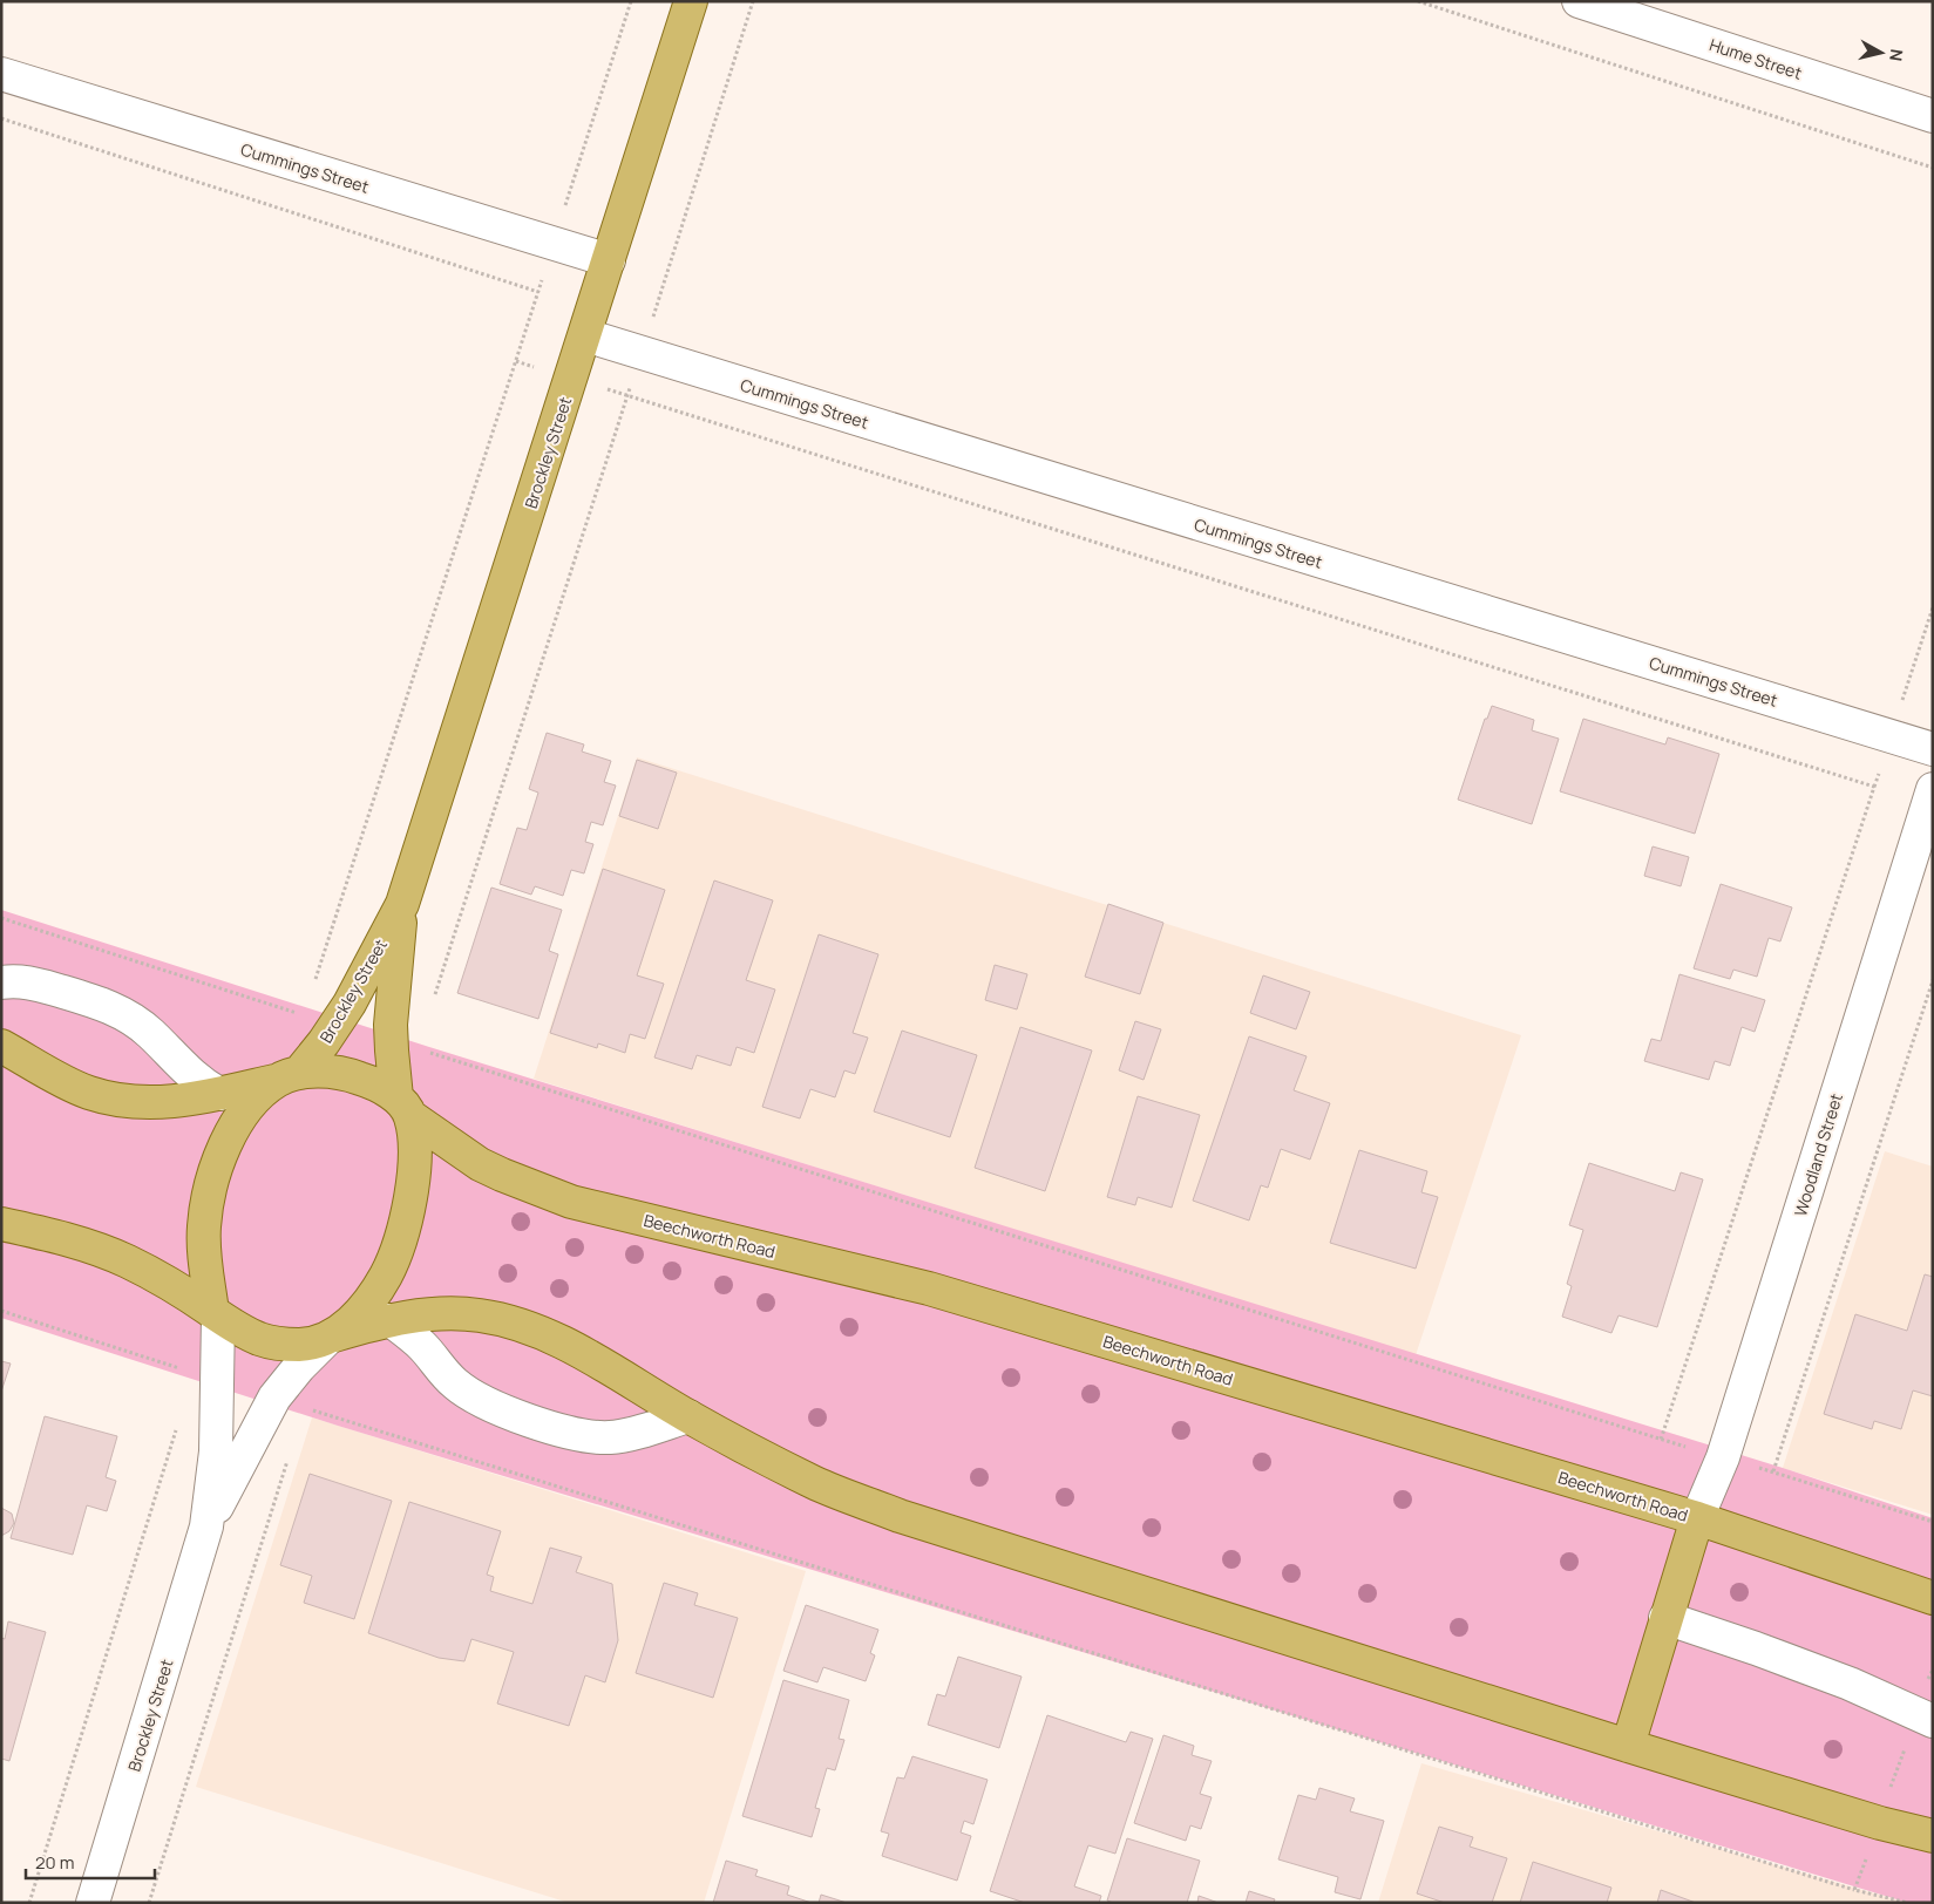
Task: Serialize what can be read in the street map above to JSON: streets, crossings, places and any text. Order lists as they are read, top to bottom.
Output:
{
  "streets": {
    "main road": ["Brockley Street", "Beechworth Road"],
    "street": ["Hume Street", "Cummings Street", "Woodland Street"]
  },
  "crossings": [
    ["Cummings Street", "Brockley Street"],
    ["Brockley Street", "Beechworth Road"],
    ["Woodland Street", "Beechworth Road"]
  ],
  "scale_bar": "20 m",
  "north": "right"
}
